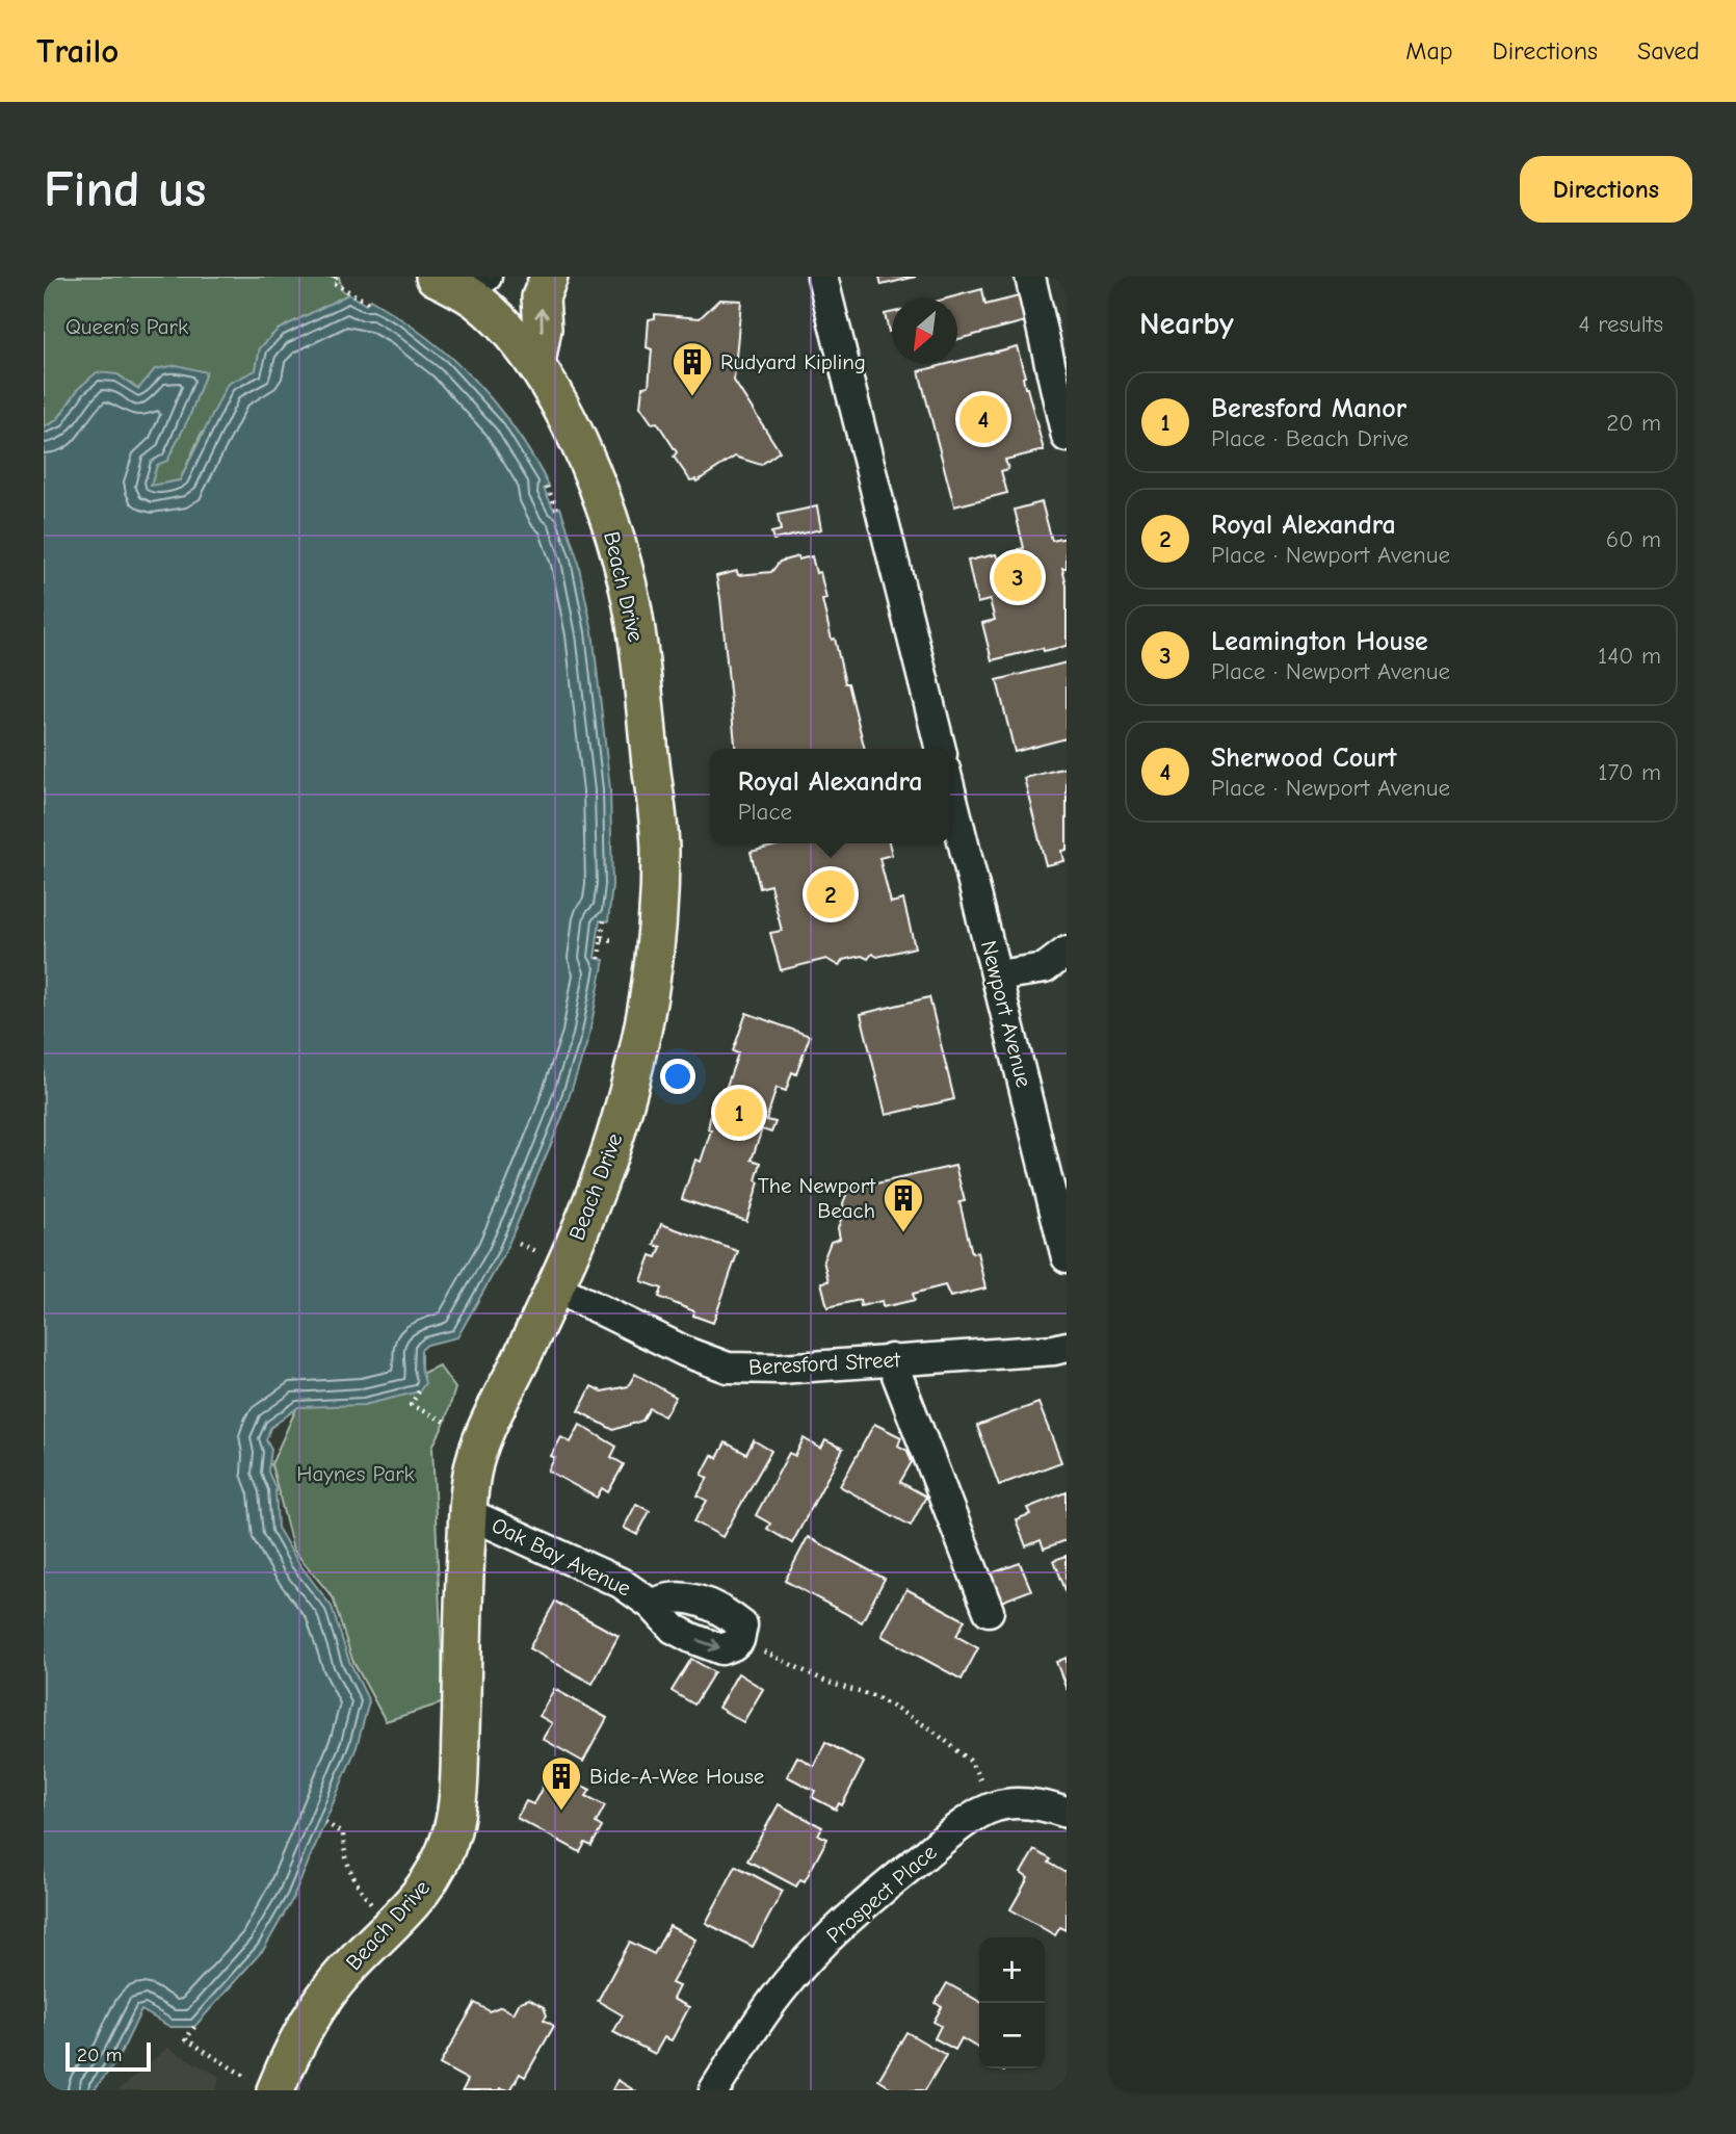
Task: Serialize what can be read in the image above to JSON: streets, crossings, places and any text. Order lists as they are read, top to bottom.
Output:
{
  "streets": {
    "main road": ["Beach Drive"],
    "street": [
      "Newport Avenue",
      "Beresford Street",
      "Oak Bay Avenue",
      "Prospect Place"
    ]
  },
  "crossings": [
    ["Beach Drive", "Beresford Street"],
    ["Beach Drive", "Oak Bay Avenue"]
  ],
  "parks": ["Queen’s Park", "Haynes Park"],
  "places": {
    "building": ["Rudyard Kipling", "The Newport Beach", "Bide-A-Wee House"]
  },
  "scale_bar": "20 m",
  "north": "bottom left",
  "page": {
    "header": "Trailo",
    "nav": ["Map", "Directions", "Saved"],
    "buttons": "Directions",
    "title": "Find us",
    "heading": ["Nearby", "4 results"],
    "list": [
      {
        "mark": "1",
        "name": "Beresford Manor",
        "note": "Place · Beach Drive",
        "value": "20 m"
      },
      {
        "mark": "2",
        "name": "Royal Alexandra",
        "note": "Place · Newport Avenue",
        "value": "60 m"
      },
      {
        "mark": "3",
        "name": "Leamington House",
        "note": "Place · Newport Avenue",
        "value": "140 m"
      },
      {
        "mark": "4",
        "name": "Sherwood Court",
        "note": "Place · Newport Avenue",
        "value": "170 m"
      }
    ],
    "pins": [
      "4",
      "3",
      "2",
      "1"
    ],
    "popup": ["Royal Alexandra", "Place"],
    "map_buttons": ["+", "−"],
    "scale": "20 m"
  }
}
